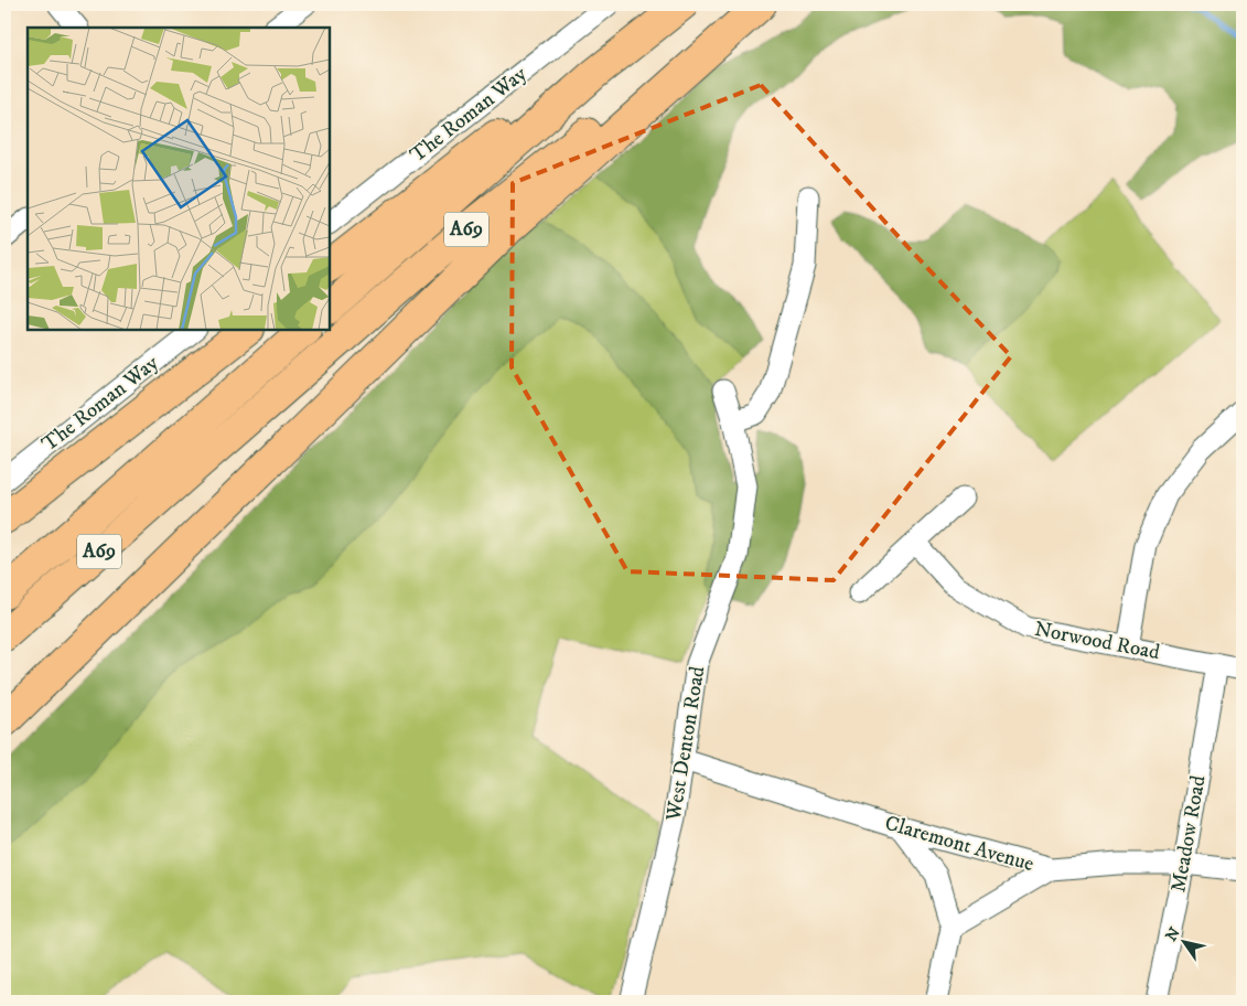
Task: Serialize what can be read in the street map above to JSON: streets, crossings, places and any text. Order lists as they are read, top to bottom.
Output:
{
  "streets": {
    "highway": ["A69"],
    "street": [
      "The Roman Way",
      "Norwood Road",
      "West Denton Road",
      "Meadow Road",
      "Claremont Avenue"
    ]
  },
  "crossings": [
    ["Norwood Road", "Meadow Road"],
    ["West Denton Road", "Claremont Avenue"],
    ["Meadow Road", "Claremont Avenue"]
  ],
  "north": "top left"
}
